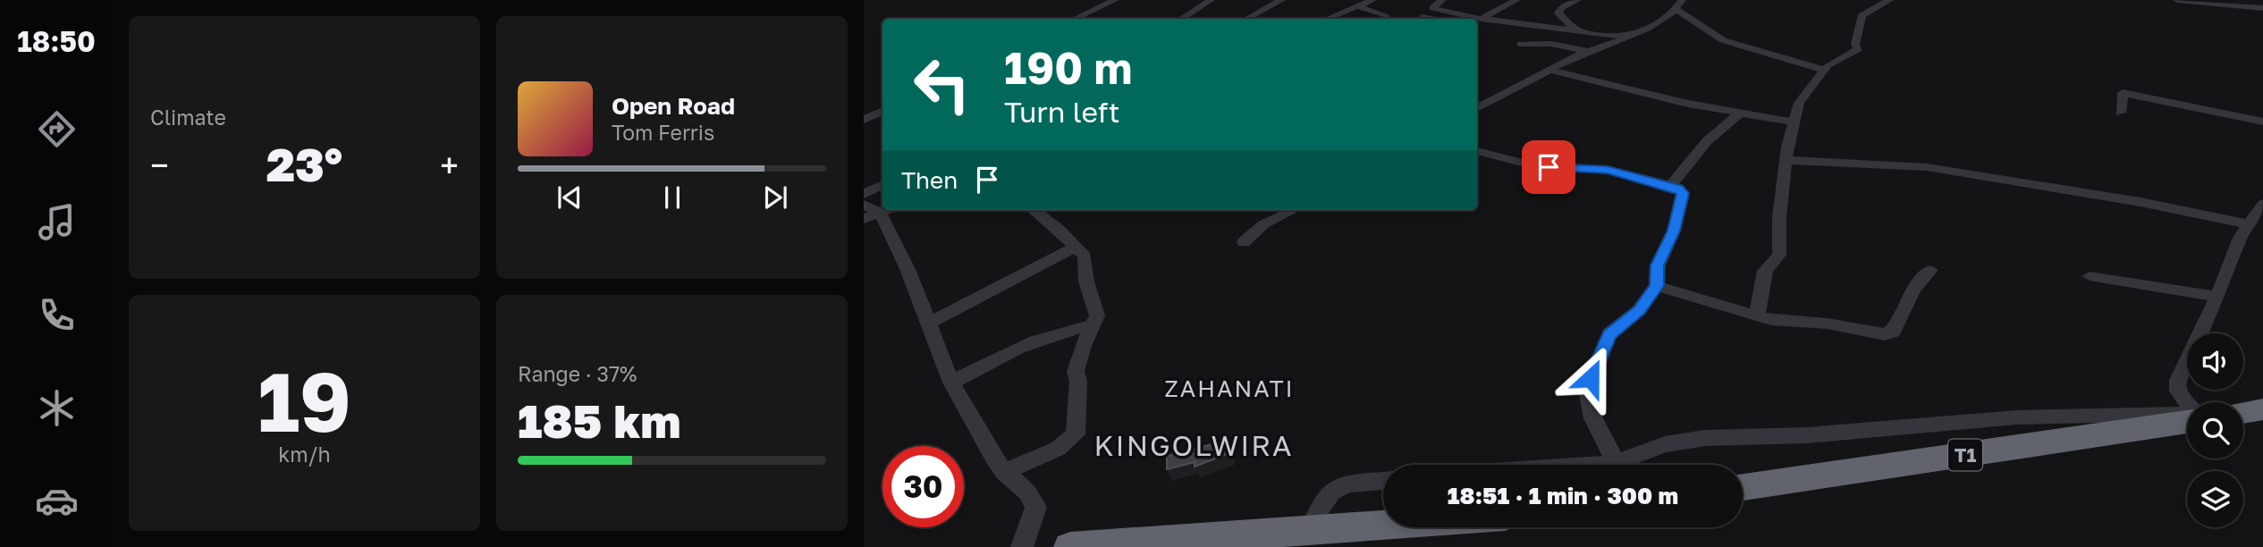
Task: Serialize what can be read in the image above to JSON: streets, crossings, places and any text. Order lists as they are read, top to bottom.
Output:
{
  "streets": {
    "highway": ["T1"]
  },
  "districts": ["ZAHANATI", "KINGOLWIRA"],
  "page": {
    "tabs": "18:50",
    "tile": [
      "Climate",
      ["19", "km/h"],
      ["Range · 37%", "185 km"]
    ],
    "turn": ["190 m", "Turn left"],
    "song": ["Open Road", "Tom Ferris"],
    "heat": ["−", "23°", "+"],
    "then": "Then",
    "limit": "30",
    "trip": "18:51 · 1 min · 300 m"
  }
}
